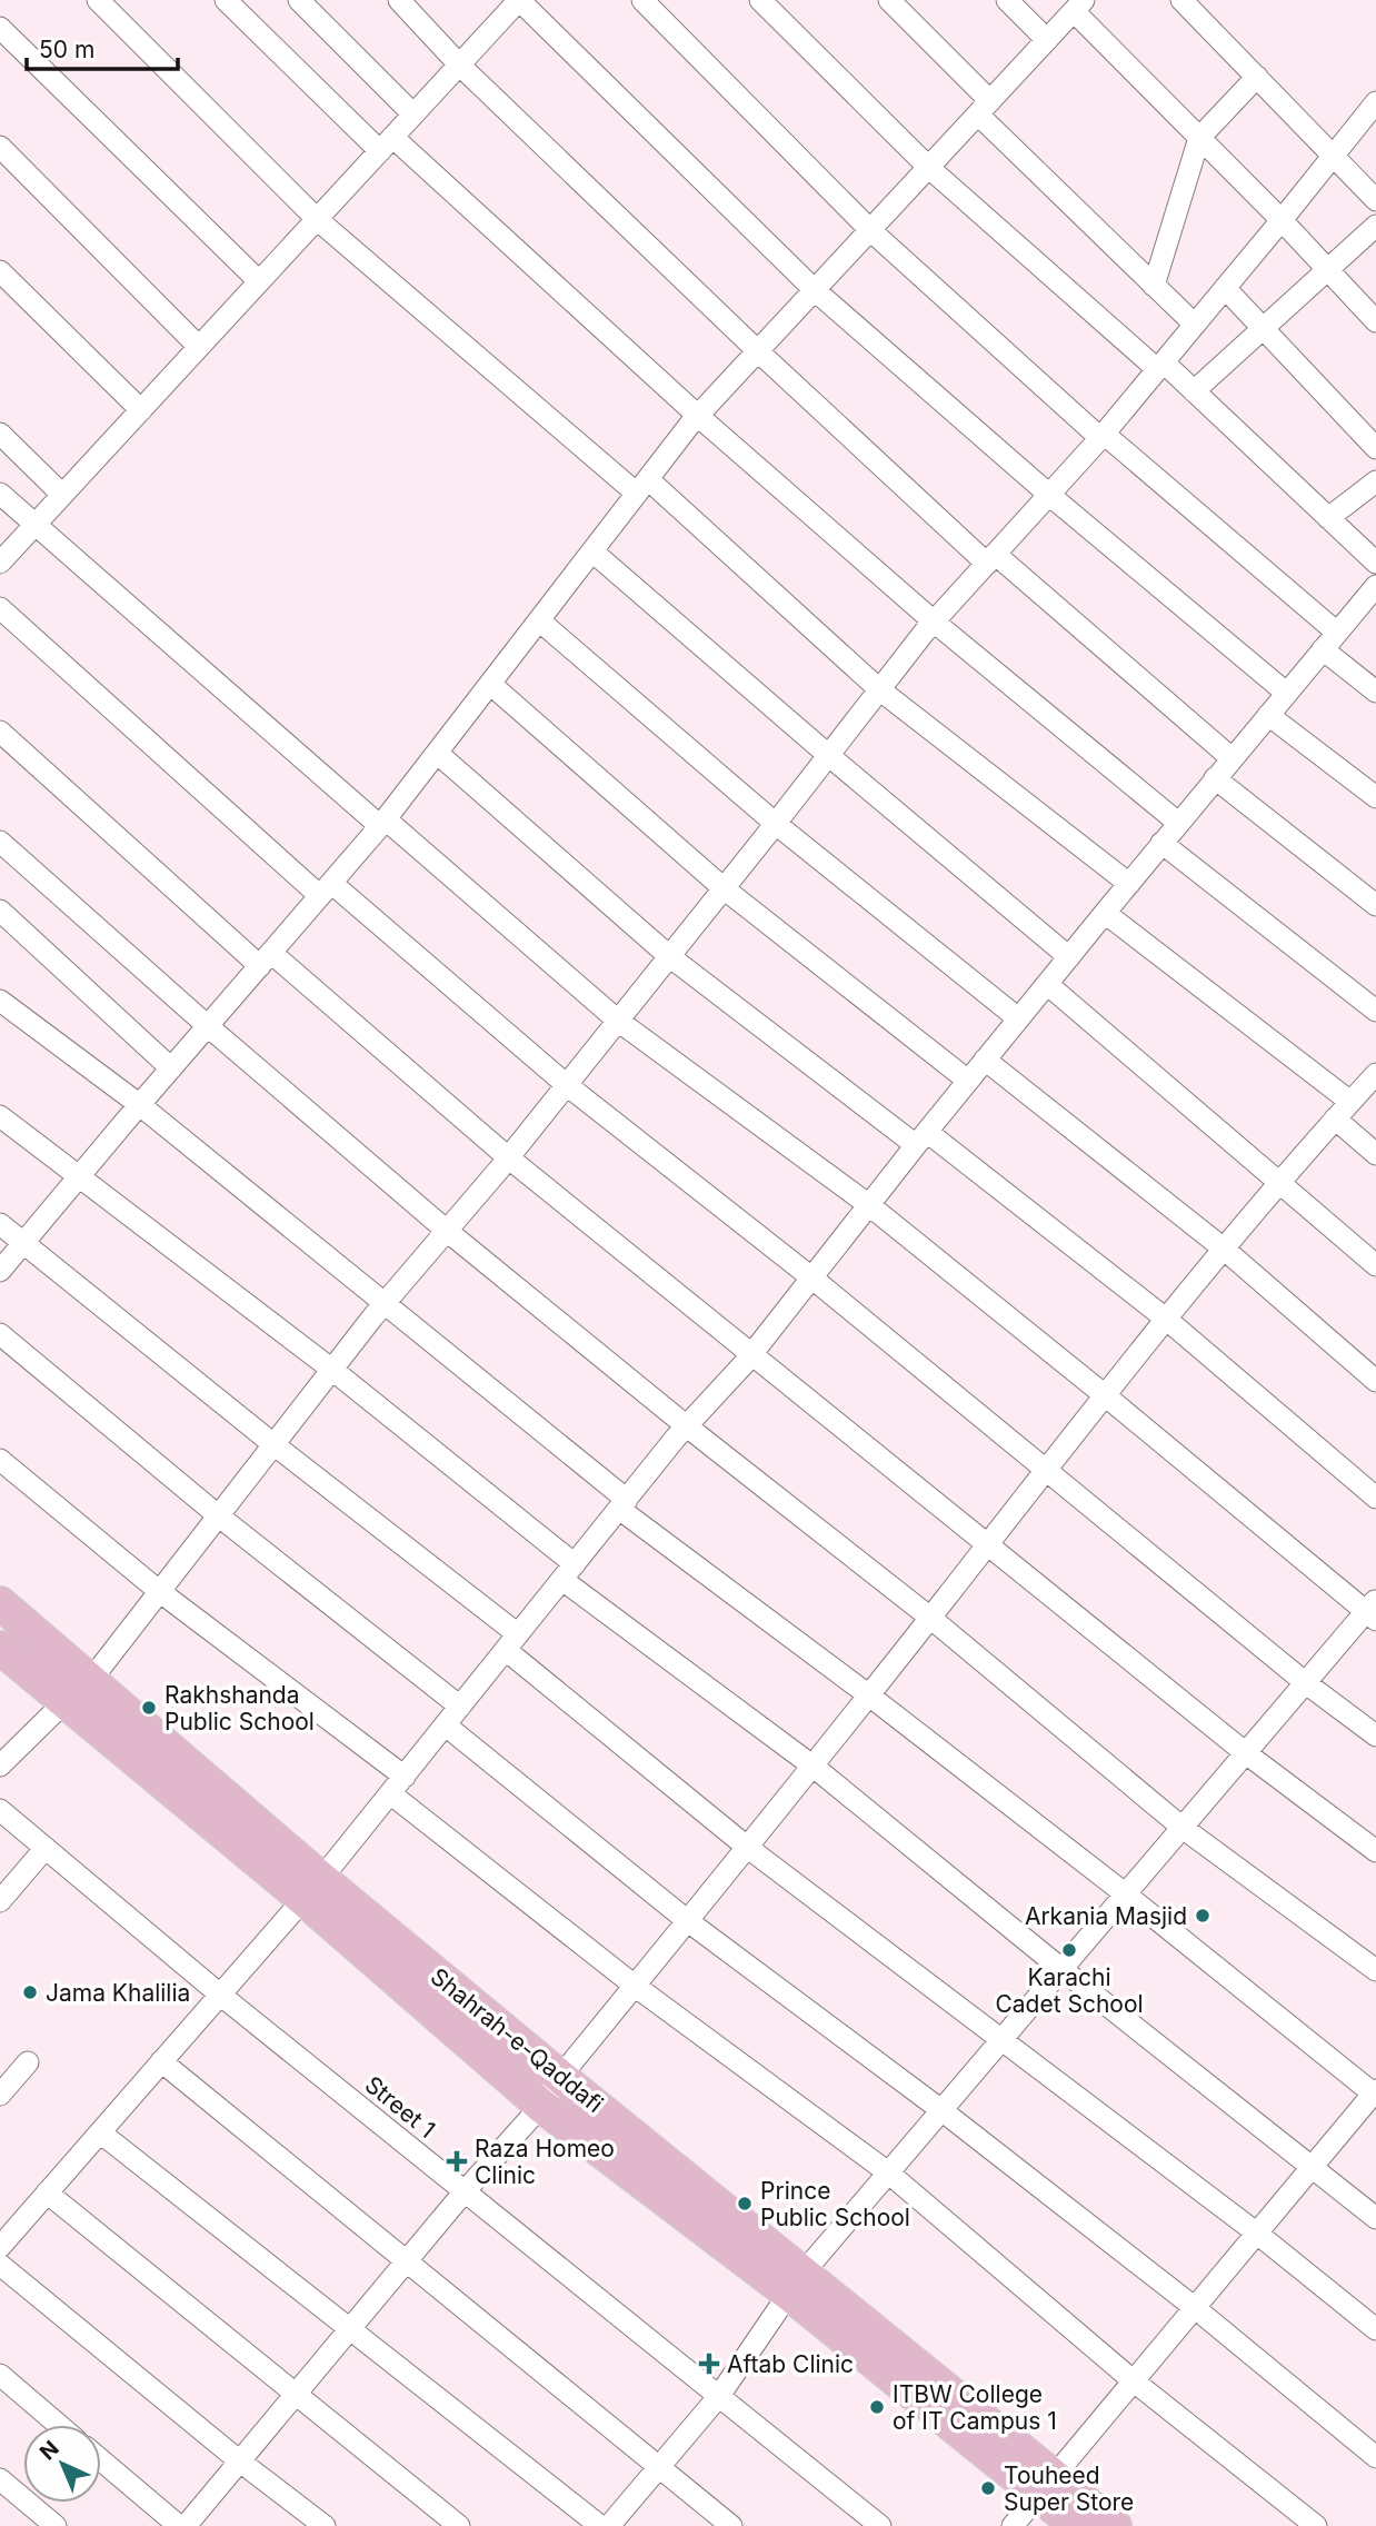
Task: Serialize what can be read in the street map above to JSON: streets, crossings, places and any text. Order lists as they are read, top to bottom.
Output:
{
  "streets": {
    "main road": ["Shahrah-e-Qaddafi"],
    "street": ["Street 1"]
  },
  "places": {
    "other": [
      "Rakhshanda Public School",
      "Arkania Masjid",
      "Karachi Cadet School",
      "Jama Khalilia",
      "Prince Public School",
      "ITBW College of IT Campus 1",
      "Touheed Super Store"
    ],
    "health": ["Raza Homeo Clinic", "Aftab Clinic"]
  },
  "scale_bar": "50 m",
  "north": "top left"
}
